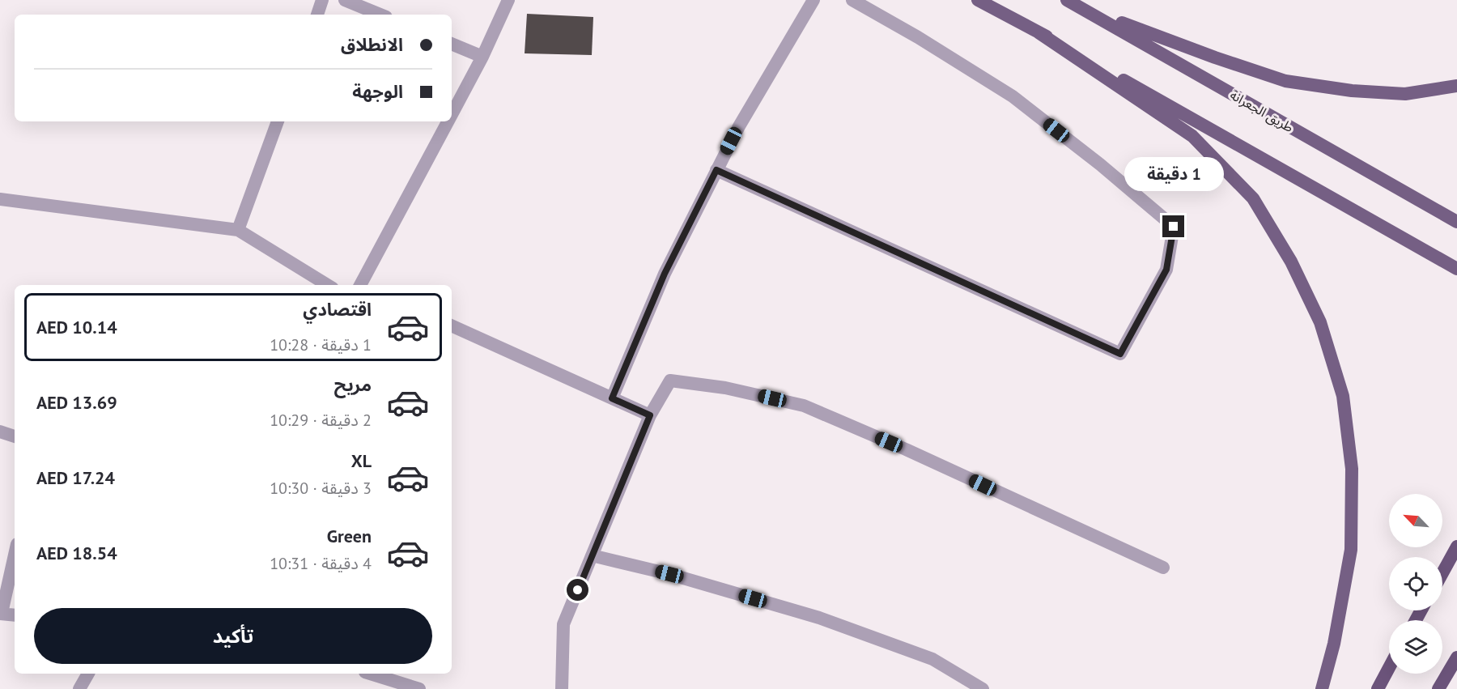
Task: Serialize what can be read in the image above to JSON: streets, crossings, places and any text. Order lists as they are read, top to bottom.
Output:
{
  "streets": {
    "main road": ["طريق الجعرانة"]
  },
  "north": "top left",
  "page": {
    "banner": ["الانطلاق", "الوجهة"],
    "bubble": "1 دقيقة",
    "list": [
      {
        "name": "اقتصادي",
        "note": "1 دقيقة · 10:28",
        "value": "AED 10.14"
      },
      {
        "name": "مريح",
        "note": "2 دقيقة · 10:29",
        "value": "AED 13.69"
      },
      {
        "name": "XL",
        "note": "3 دقيقة · 10:30",
        "value": "AED 17.24"
      },
      {
        "name": "Green",
        "note": "4 دقيقة · 10:31",
        "value": "AED 18.54"
      }
    ],
    "buttons": "تأكيد"
  }
}
